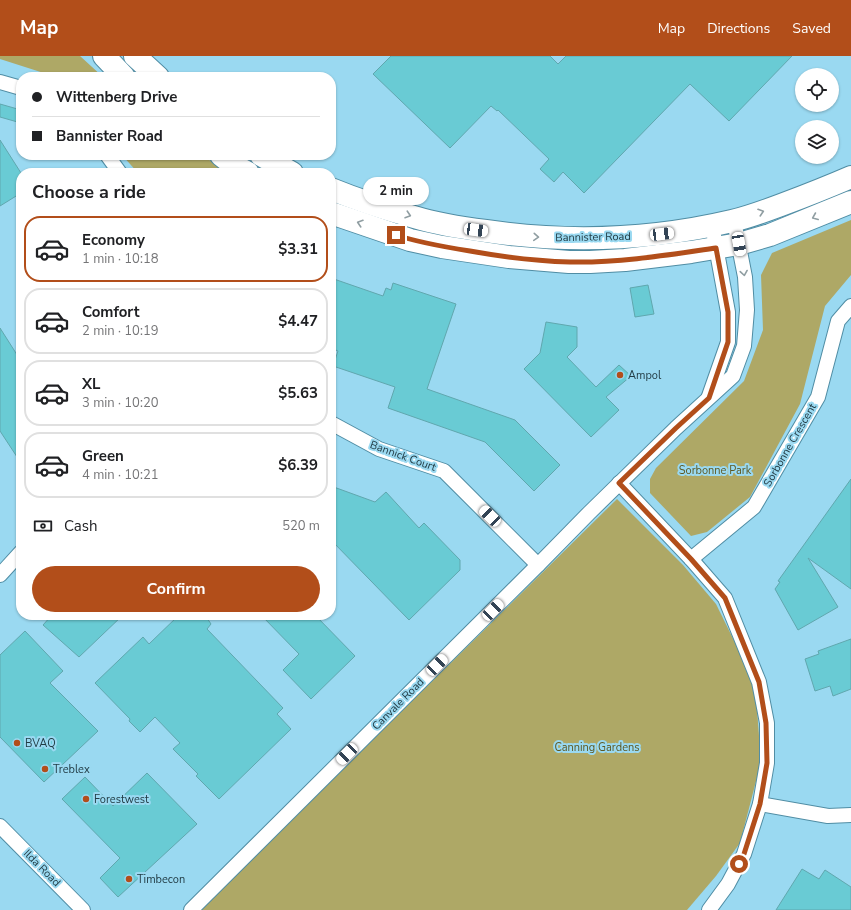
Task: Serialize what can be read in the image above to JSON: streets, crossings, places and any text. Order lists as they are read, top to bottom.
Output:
{
  "streets": {
    "main road": ["Bannister Road"],
    "street": [
      "Sorbonne Crescent",
      "Bannick Court",
      "Canvale Road",
      "Ilda Road"
    ]
  },
  "crossings": [
    ["Bannister Road", "Canvale Road"],
    ["Bannick Court", "Canvale Road"]
  ],
  "parks": ["Sorbonne Park", "Canning Gardens"],
  "places": [
    "Ampol",
    "BVAQ",
    "Treblex",
    "Forestwest",
    "Timbecon"
  ],
  "page": {
    "header": "Map",
    "nav": ["Map", "Directions", "Saved"],
    "banner": ["Wittenberg Drive", "Bannister Road"],
    "heading": "Choose a ride",
    "bubble": "2 min",
    "list": [
      {
        "name": "Economy",
        "note": "1 min · 10:18",
        "value": "$3.31"
      },
      {
        "name": "Comfort",
        "note": "2 min · 10:19",
        "value": "$4.47"
      },
      {
        "name": "XL",
        "note": "3 min · 10:20",
        "value": "$5.63"
      },
      {
        "name": "Green",
        "note": "4 min · 10:21",
        "value": "$6.39"
      }
    ],
    "pay": ["Cash", "520 m"],
    "buttons": "Confirm"
  }
}
